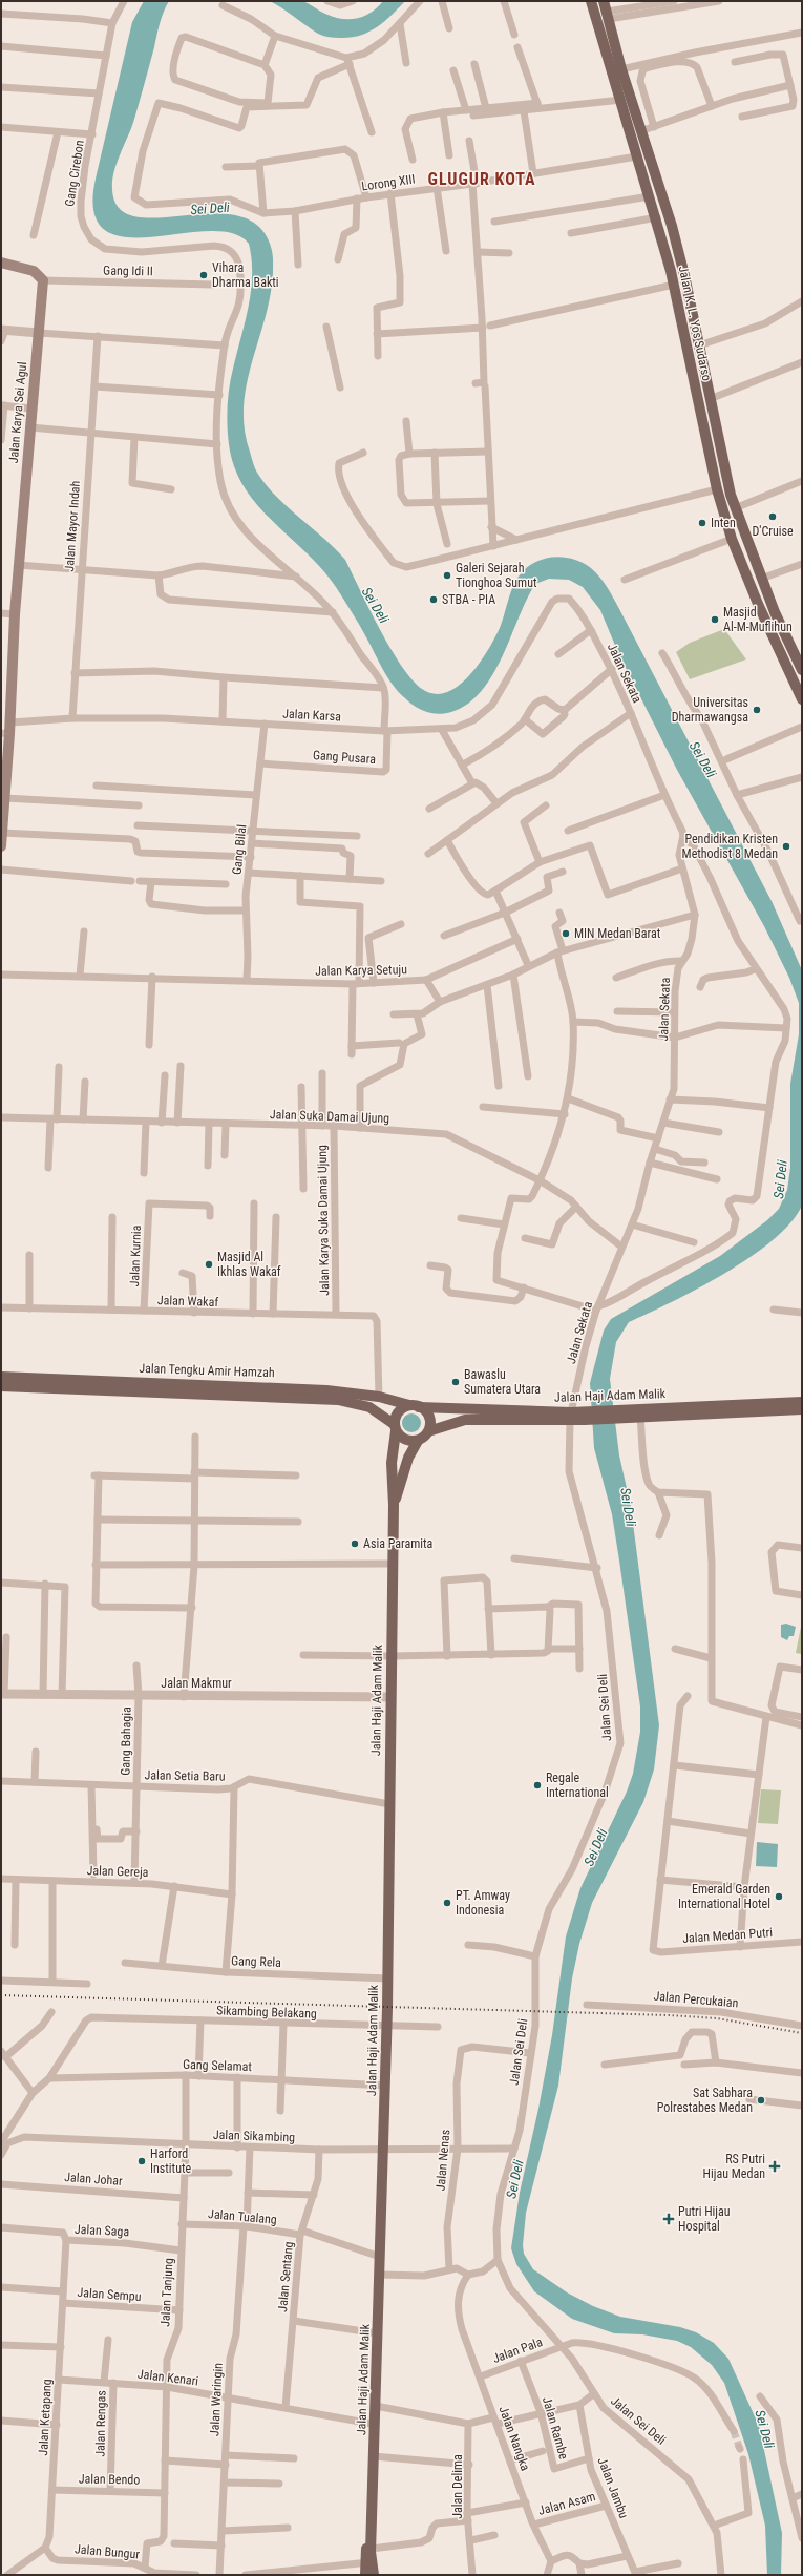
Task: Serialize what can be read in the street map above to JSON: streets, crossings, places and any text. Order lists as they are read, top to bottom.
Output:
{
  "streets": {
    "main road": [
      "Jalan K. L. Yos Sudarso",
      "Jalan Karya Sei Agul",
      "Jalan Tengku Amir Hamzah",
      "Jalan Haji Adam Malik"
    ],
    "street": [
      "Gang Cirebon",
      "Lorong XIII",
      "Gang Idi II",
      "Jalan Mayor Indah",
      "Jalan Sekata",
      "Jalan Karsa",
      "Gang Pusara",
      "Gang Bilal",
      "Jalan Karya Setuju",
      "Jalan Suka Damai Ujung",
      "Jalan Karya Suka Damai Ujung",
      "Jalan Kurnia",
      "Jalan Wakaf",
      "Jalan Makmur",
      "Jalan Sei Deli",
      "Gang Bahagia",
      "Jalan Setia Baru",
      "Jalan Gereja",
      "Jalan Medan Putri",
      "Gang Rela",
      "Jalan Percukaian",
      "Sikambing Belakang",
      "Gang Selamat",
      "Jalan Sikambing",
      "Jalan Nenas",
      "Jalan Johar",
      "Jalan Tualang",
      "Jalan Saga",
      "Jalan Sentang",
      "Jalan Tanjung",
      "Jalan Sempu",
      "Jalan Pala",
      "Jalan Kenari",
      "Jalan Waringin",
      "Jalan Ketapang",
      "Jalan Rengas",
      "Jalan Rambe",
      "Jalan Nangka",
      "Jalan Bendo",
      "Jalan Delima",
      "Jalan Jambu",
      "Jalan Asam",
      "Jalan Bungur"
    ]
  },
  "crossings": [
    ["Lorong XIII", "Jalan K. L. Yos Sudarso"],
    ["Gang Idi II", "Jalan Karya Sei Agul"],
    ["Jalan Karya Sei Agul", "Jalan Karsa"],
    ["Jalan Mayor Indah", "Jalan Karsa"],
    ["Jalan Sekata", "Jalan Karsa"],
    ["Jalan Sekata", "Jalan Suka Damai Ujung"],
    ["Jalan Sekata", "Jalan Haji Adam Malik"],
    ["Jalan Sekata", "Jalan Sei Deli"],
    ["Jalan Karsa", "Gang Pusara"],
    ["Jalan Karsa", "Gang Bilal"],
    ["Gang Pusara", "Gang Bilal"],
    ["Gang Bilal", "Jalan Karya Setuju"],
    ["Jalan Suka Damai Ujung", "Jalan Karya Suka Damai Ujung"],
    ["Jalan Karya Suka Damai Ujung", "Jalan Wakaf"],
    ["Jalan Kurnia", "Jalan Wakaf"],
    ["Jalan Wakaf", "Jalan Tengku Amir Hamzah"],
    ["Jalan Tengku Amir Hamzah", "Jalan Haji Adam Malik"],
    ["Jalan Haji Adam Malik", "Jalan Makmur"],
    ["Jalan Haji Adam Malik", "Jalan Sei Deli"],
    ["Jalan Haji Adam Malik", "Jalan Setia Baru"],
    ["Jalan Haji Adam Malik", "Gang Rela"],
    ["Jalan Haji Adam Malik", "Sikambing Belakang"],
    ["Jalan Haji Adam Malik", "Gang Selamat"],
    ["Jalan Haji Adam Malik", "Jalan Sikambing"],
    ["Jalan Haji Adam Malik", "Jalan Tualang"],
    ["Jalan Makmur", "Gang Bahagia"],
    ["Jalan Sei Deli", "Jalan Sikambing"],
    ["Jalan Sei Deli", "Jalan Nenas"],
    ["Jalan Sei Deli", "Jalan Pala"],
    ["Gang Bahagia", "Jalan Setia Baru"],
    ["Gang Bahagia", "Jalan Gereja"],
    ["Sikambing Belakang", "Gang Selamat"],
    ["Gang Selamat", "Jalan Tanjung"],
    ["Jalan Sikambing", "Jalan Nenas"],
    ["Jalan Sikambing", "Jalan Sentang"],
    ["Jalan Sikambing", "Jalan Tanjung"],
    ["Jalan Sikambing", "Jalan Waringin"],
    ["Jalan Johar", "Jalan Tanjung"],
    ["Jalan Tualang", "Jalan Sentang"],
    ["Jalan Tualang", "Jalan Tanjung"],
    ["Jalan Tualang", "Jalan Waringin"],
    ["Jalan Saga", "Jalan Tanjung"],
    ["Jalan Saga", "Jalan Ketapang"],
    ["Jalan Sentang", "Jalan Kenari"],
    ["Jalan Tanjung", "Jalan Sempu"],
    ["Jalan Tanjung", "Jalan Kenari"],
    ["Jalan Tanjung", "Jalan Bendo"],
    ["Jalan Tanjung", "Jalan Bungur"],
    ["Jalan Sempu", "Jalan Ketapang"],
    ["Jalan Pala", "Jalan Rambe"],
    ["Jalan Pala", "Jalan Nangka"],
    ["Jalan Kenari", "Jalan Waringin"],
    ["Jalan Kenari", "Jalan Ketapang"],
    ["Jalan Kenari", "Jalan Rengas"],
    ["Jalan Ketapang", "Jalan Bendo"],
    ["Jalan Ketapang", "Jalan Bungur"],
    ["Jalan Rengas", "Jalan Bendo"],
    ["Jalan Rambe", "Jalan Jambu"],
    ["Jalan Nangka", "Jalan Asam"],
    ["Jalan Jambu", "Jalan Asam"]
  ],
  "districts": ["GLUGUR KOTA"],
  "water": ["Sei Deli"],
  "places": {
    "other": [
      "Vihara Dharma Bakti",
      "D'Cruise",
      "Inten",
      "Galeri Sejarah Tionghoa Sumut",
      "STBA - PIA",
      "Masjid Al-M-Muflihun",
      "Universitas Dharmawangsa",
      "Pendidikan Kristen Methodist 8 Medan",
      "MIN Medan Barat",
      "Masjid Al Ikhlas Wakaf",
      "Bawaslu Sumatera Utara",
      "Asia Paramita",
      "Regale International",
      "Emerald Garden International Hotel",
      "PT. Amway Indonesia",
      "Sat Sabhara Polrestabes Medan",
      "Harford Institute"
    ],
    "health": ["RS Putri Hijau Medan", "Putri Hijau Hospital"]
  }
}
